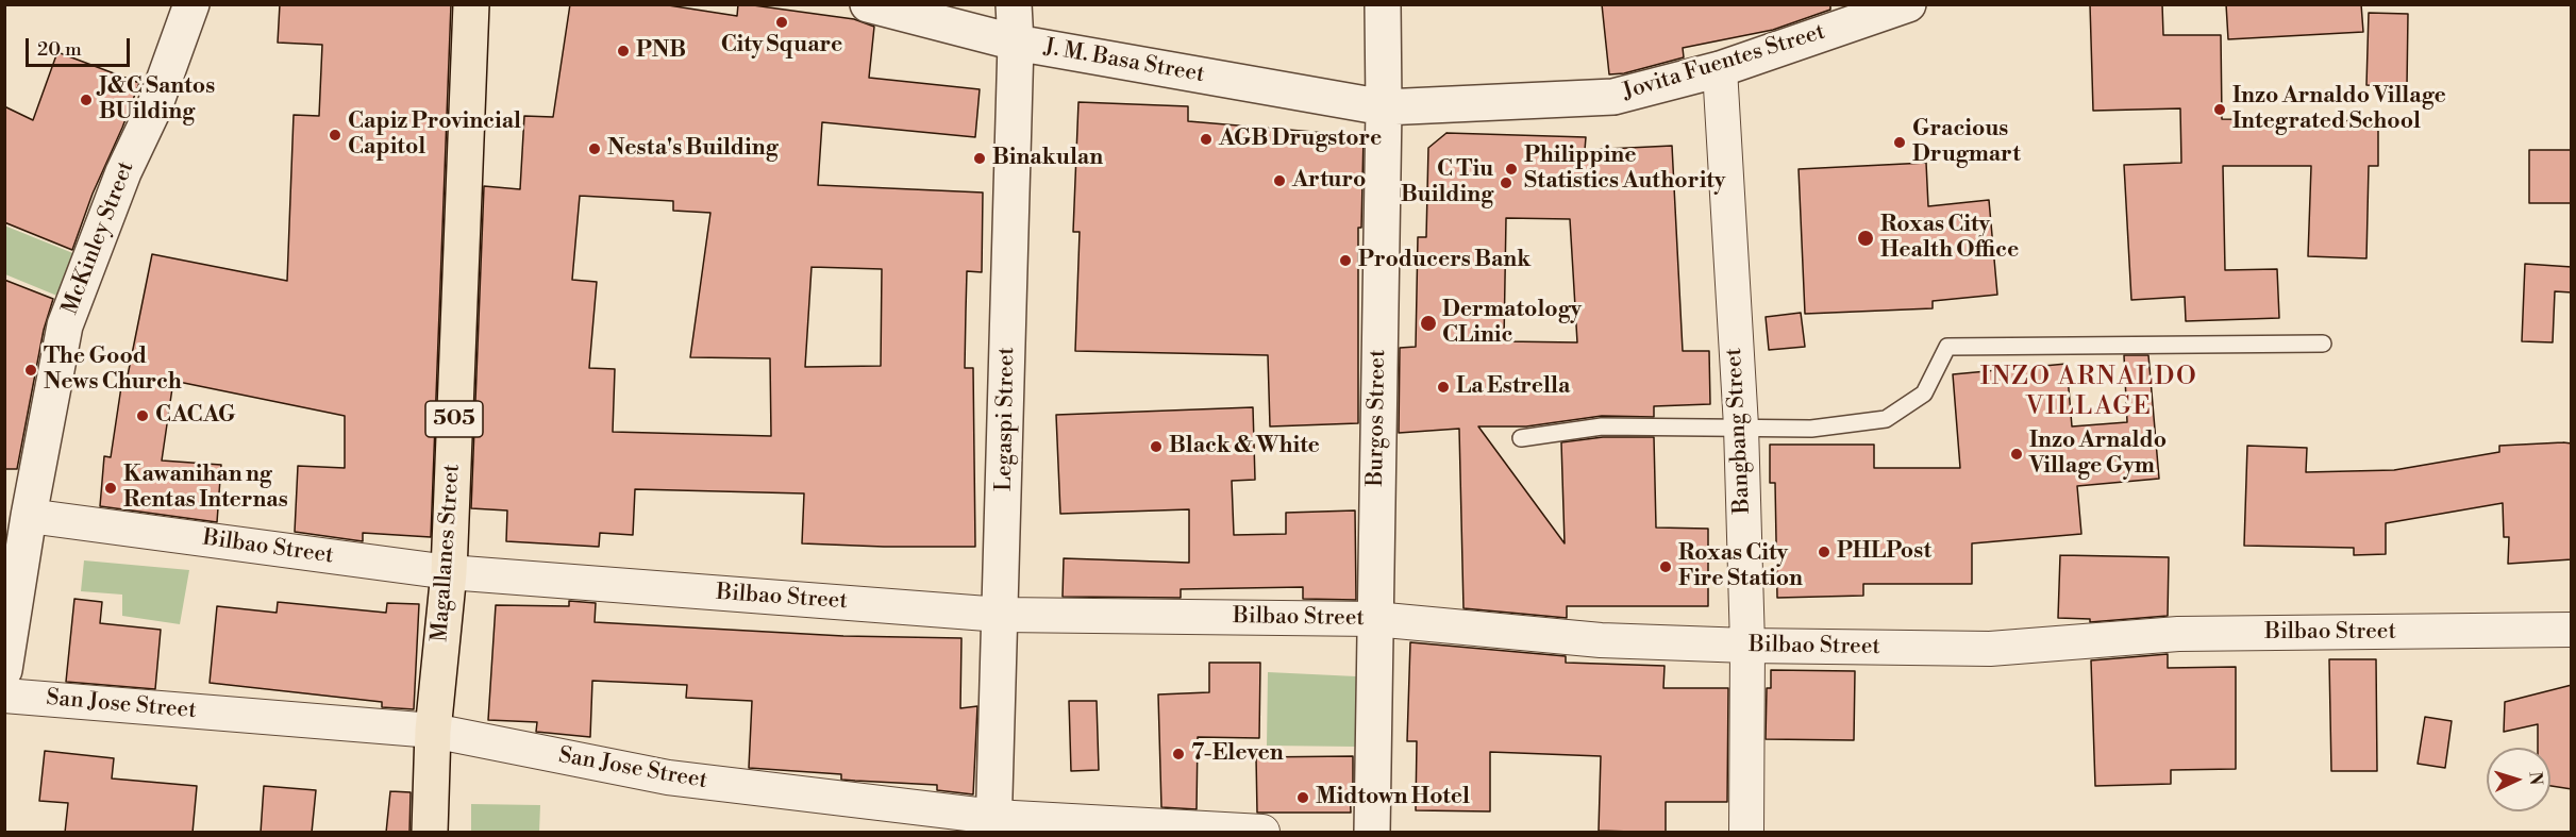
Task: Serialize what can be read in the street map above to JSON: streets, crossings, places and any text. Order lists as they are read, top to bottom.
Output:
{
  "streets": {
    "main road": ["505", "Magallanes Street"],
    "street": [
      "J. M. Basa Street",
      "Jovita Fuentes Street",
      "McKinley Street",
      "Burgos Street",
      "Legaspi Street",
      "Bangbang Street",
      "Bilbao Street",
      "San Jose Street"
    ]
  },
  "crossings": [
    ["J. M. Basa Street", "Jovita Fuentes Street"],
    ["J. M. Basa Street", "Burgos Street"],
    ["J. M. Basa Street", "Legaspi Street"],
    ["Jovita Fuentes Street", "Burgos Street"],
    ["Jovita Fuentes Street", "Bangbang Street"],
    ["McKinley Street", "Bilbao Street"],
    ["Burgos Street", "Bilbao Street"],
    ["Legaspi Street", "Bilbao Street"],
    ["Legaspi Street", "San Jose Street"],
    ["Bangbang Street", "Bilbao Street"],
    ["Bilbao Street", "Magallanes Street"],
    ["Magallanes Street", "San Jose Street"]
  ],
  "districts": ["INZO ARNALDO VILLAGE"],
  "places": [
    "City Square",
    "PNB",
    "J&C Santos BUilding",
    "Inzo Arnaldo Village Integrated School",
    "Capiz Provincial Capitol",
    "AGB Drugstore",
    "Gracious Drugmart",
    "Nesta's Building",
    "Binakulan",
    "Philippine Statistics Authority",
    "Arturo",
    "C Tiu Building",
    "Roxas City Health Office",
    "Producers Bank",
    "Dermatology CLinic",
    "The Good News Church",
    "La Estrella",
    "CACAG",
    "Black & White",
    "Inzo Arnaldo Village Gym",
    "Kawanihan ng Rentas Internas",
    "PHLPost",
    "Roxas City Fire Station",
    "7-Eleven",
    "Midtown Hotel"
  ],
  "scale_bar": "20 m",
  "north": "right"
}
